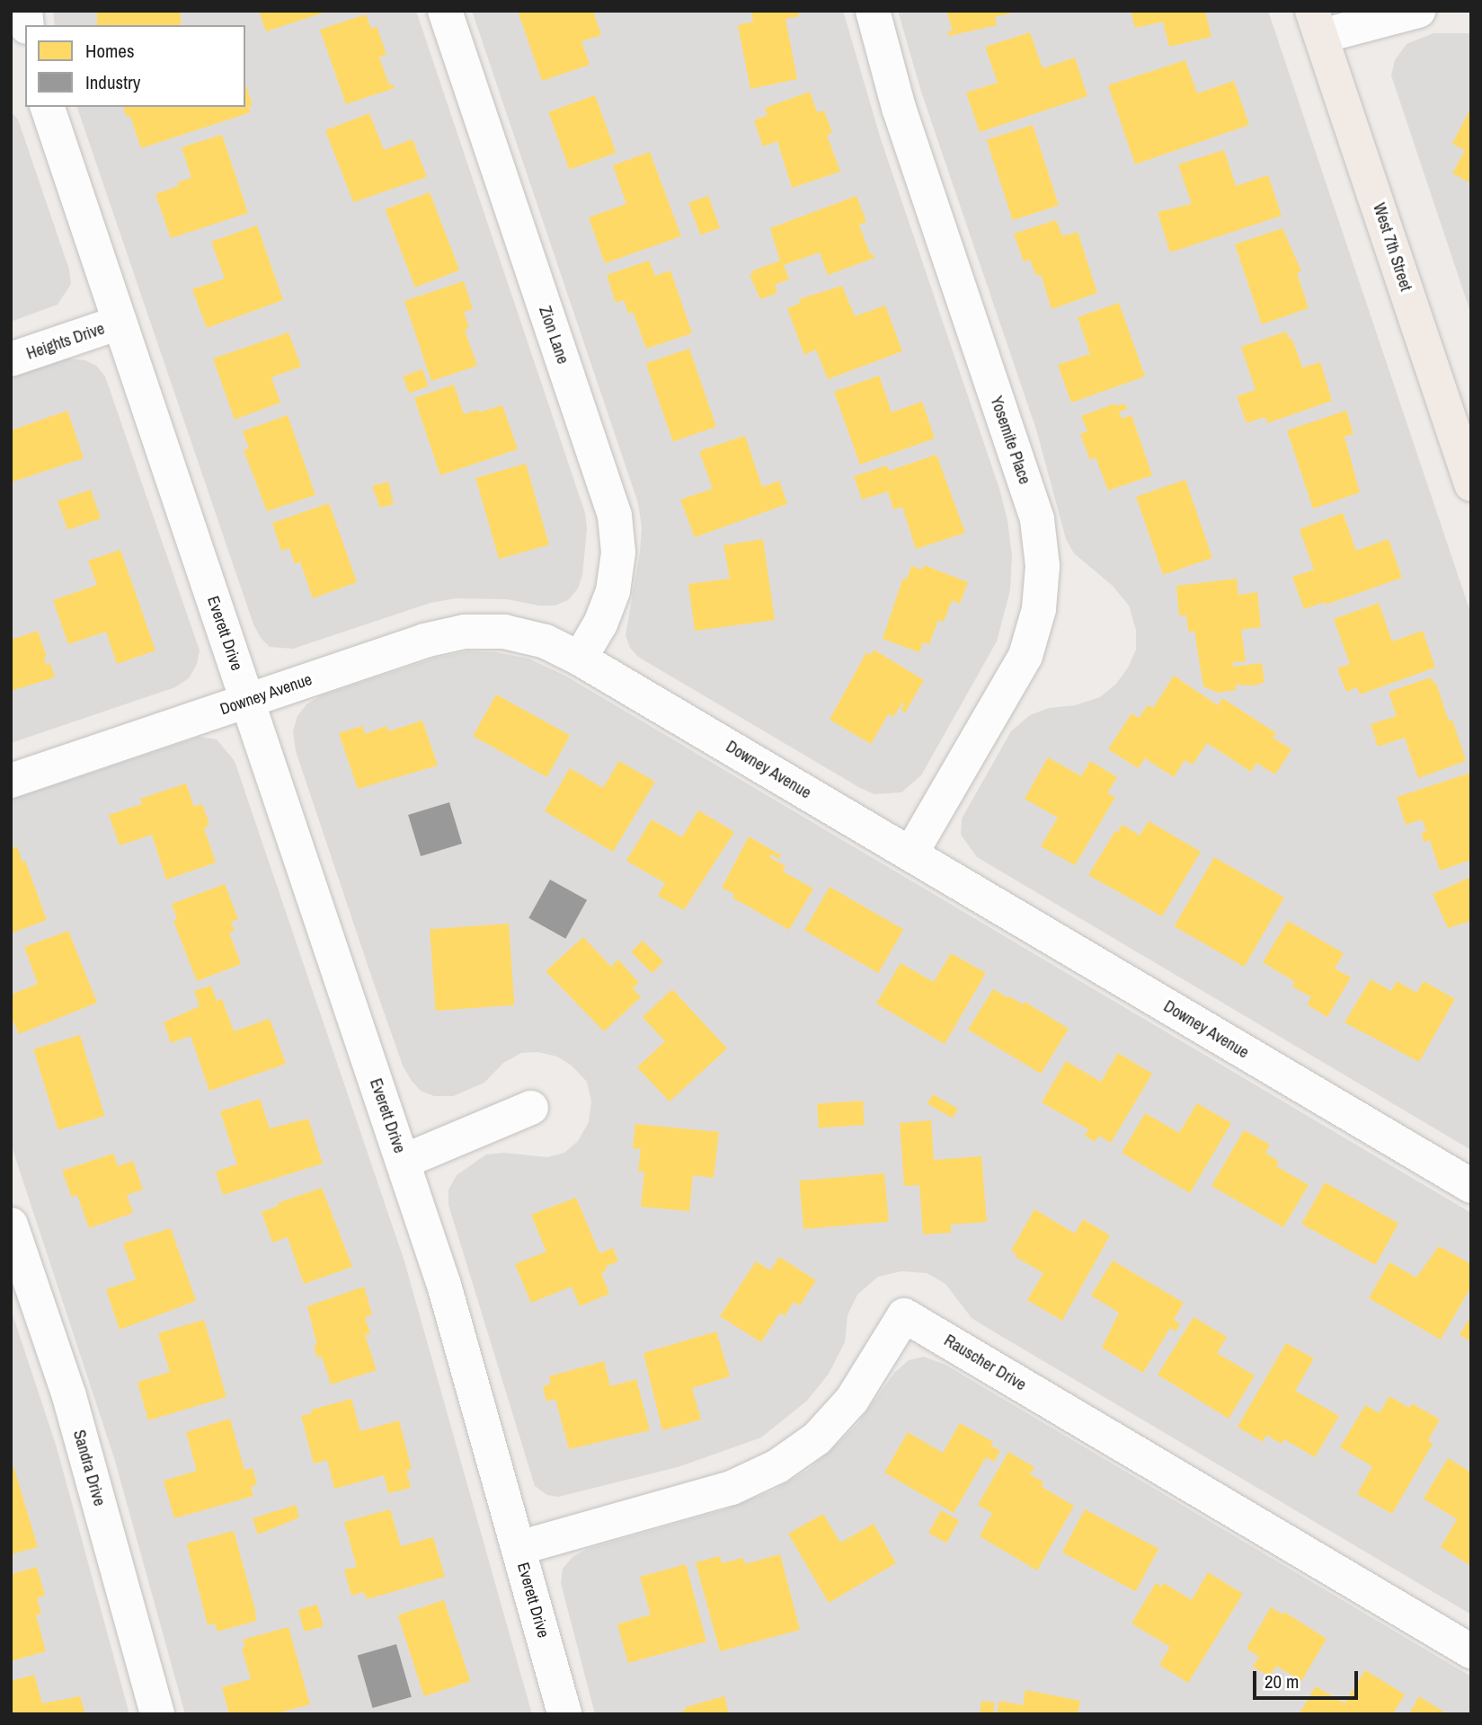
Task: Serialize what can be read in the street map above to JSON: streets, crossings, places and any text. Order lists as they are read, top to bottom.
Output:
{
  "streets": {
    "main road": ["West 7th Street"],
    "street": [
      "Zion Lane",
      "Heights Drive",
      "Yosemite Place",
      "Everett Drive",
      "Downey Avenue",
      "Rauscher Drive",
      "Sandra Drive"
    ]
  },
  "crossings": [
    ["Zion Lane", "Downey Avenue"],
    ["Heights Drive", "Everett Drive"],
    ["Yosemite Place", "Downey Avenue"],
    ["Everett Drive", "Downey Avenue"],
    ["Everett Drive", "Rauscher Drive"]
  ],
  "legend": ["Homes", "Industry"],
  "scale_bar": "20 m"
}
